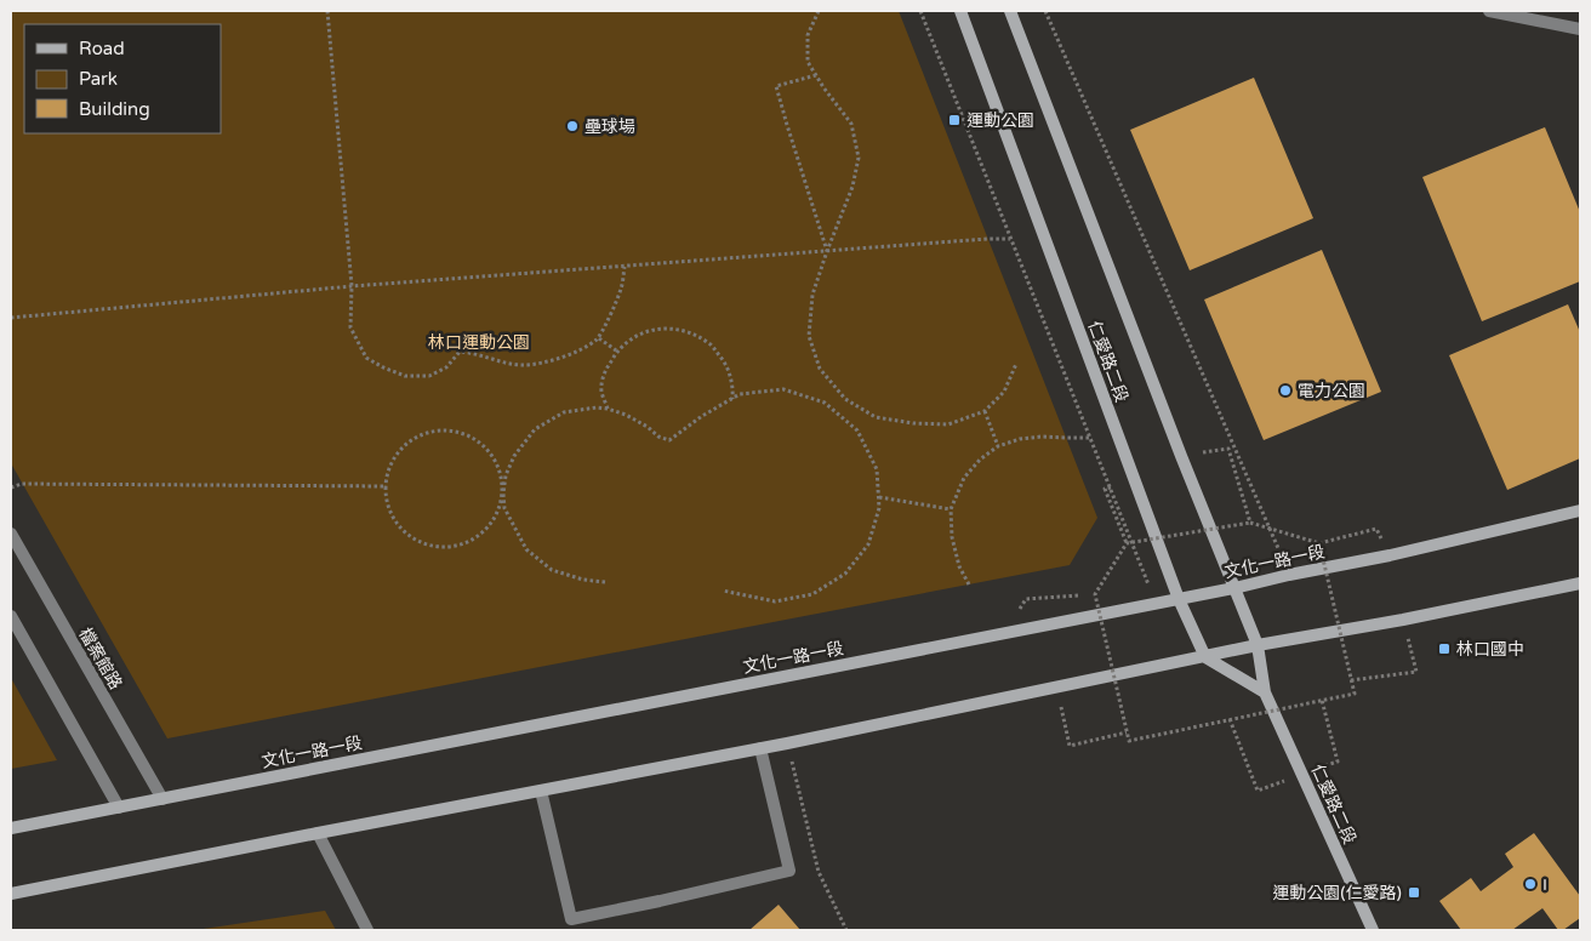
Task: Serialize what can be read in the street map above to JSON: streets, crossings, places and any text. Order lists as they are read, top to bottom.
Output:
{
  "streets": {
    "main road": ["仁愛路二段", "文化一路一段"],
    "street": ["檔案館路"]
  },
  "crossings": [
    ["仁愛路二段", "文化一路一段"],
    ["文化一路一段", "檔案館路"]
  ],
  "parks": ["林口運動公園"],
  "places": {
    "transit": ["運動公園", "林口國中", "運動公園(仁愛路)"],
    "other": ["壘球場", "電力公園", "I"]
  },
  "legend": ["Road", "Park", "Building"]
}
